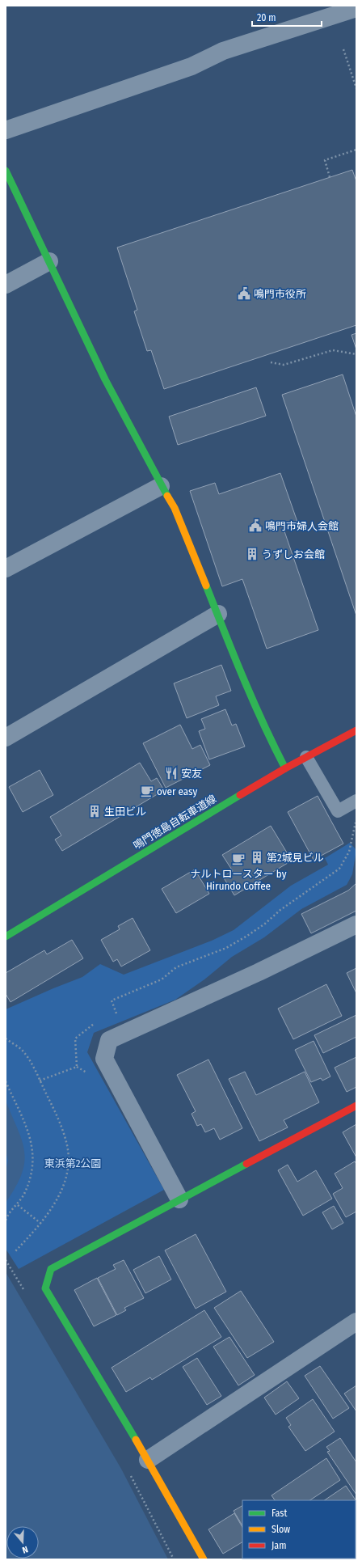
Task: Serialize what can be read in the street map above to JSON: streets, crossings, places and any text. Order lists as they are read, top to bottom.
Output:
{
  "streets": {
    "street": ["鳴門徳島自転車道線"]
  },
  "parks": ["東浜第2公園"],
  "places": {
    "public building": ["鳴門市役所", "鳴門市婦人会館"],
    "building": ["うずしお会館", "生田ビル", "第2城見ビル"],
    "restaurant": ["安友"],
    "cafe": ["over easy", "ナルトロースター by Hirundo Coffee"]
  },
  "legend": ["Fast", "Slow", "Jam"],
  "scale_bar": "20 m",
  "north": "bottom"
}
